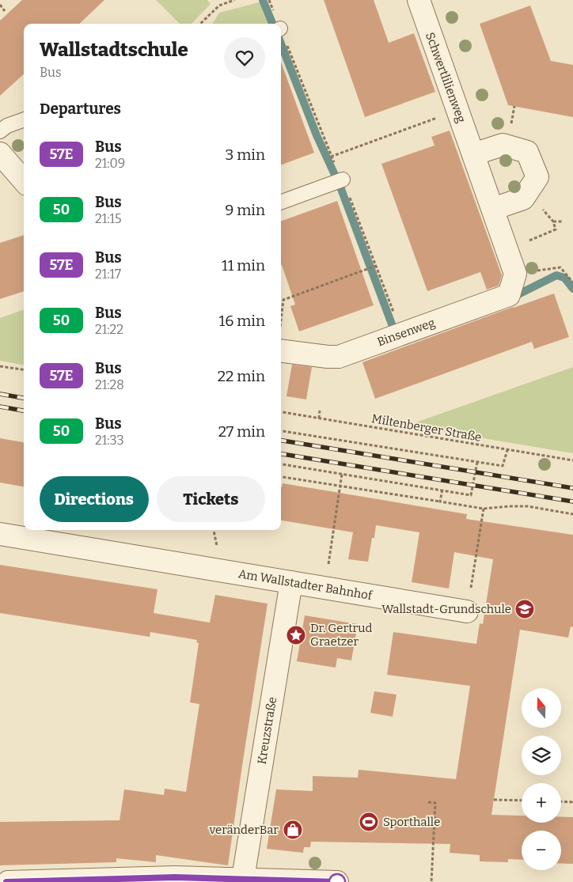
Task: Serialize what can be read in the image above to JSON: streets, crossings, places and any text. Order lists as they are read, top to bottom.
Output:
{
  "streets": {
    "street": [
      "Schwertlilienweg",
      "Binsenweg",
      "Am Wallstadter Bahnhof",
      "Kreuzstraße"
    ],
    "path": ["Miltenberger Straße"]
  },
  "crossings": [
    ["Schwertlilienweg", "Binsenweg"],
    ["Am Wallstadter Bahnhof", "Kreuzstraße"]
  ],
  "places": {
    "school or university": ["Wallstadt-Grundschule"],
    "place": ["Dr. Gertrud Graetzer"],
    "sports": ["Sporthalle"],
    "shop": ["veränderBar"]
  },
  "lines": ["bus line 57E"],
  "north": "top",
  "page": {
    "heading": [
      ["Wallstadtschule", "Bus"],
      "Departures"
    ],
    "list": [
      {
        "mark": "57E",
        "name": "Bus",
        "note": "21:09",
        "value": "3 min"
      },
      {
        "mark": "50",
        "name": "Bus",
        "note": "21:15",
        "value": "9 min"
      },
      {
        "mark": "57E",
        "name": "Bus",
        "note": "21:17",
        "value": "11 min"
      },
      {
        "mark": "50",
        "name": "Bus",
        "note": "21:22",
        "value": "16 min"
      },
      {
        "mark": "57E",
        "name": "Bus",
        "note": "21:28",
        "value": "22 min"
      },
      {
        "mark": "50",
        "name": "Bus",
        "note": "21:33",
        "value": "27 min"
      }
    ],
    "buttons": ["Directions", "Tickets"],
    "map_buttons": ["+", "−"]
  }
}
